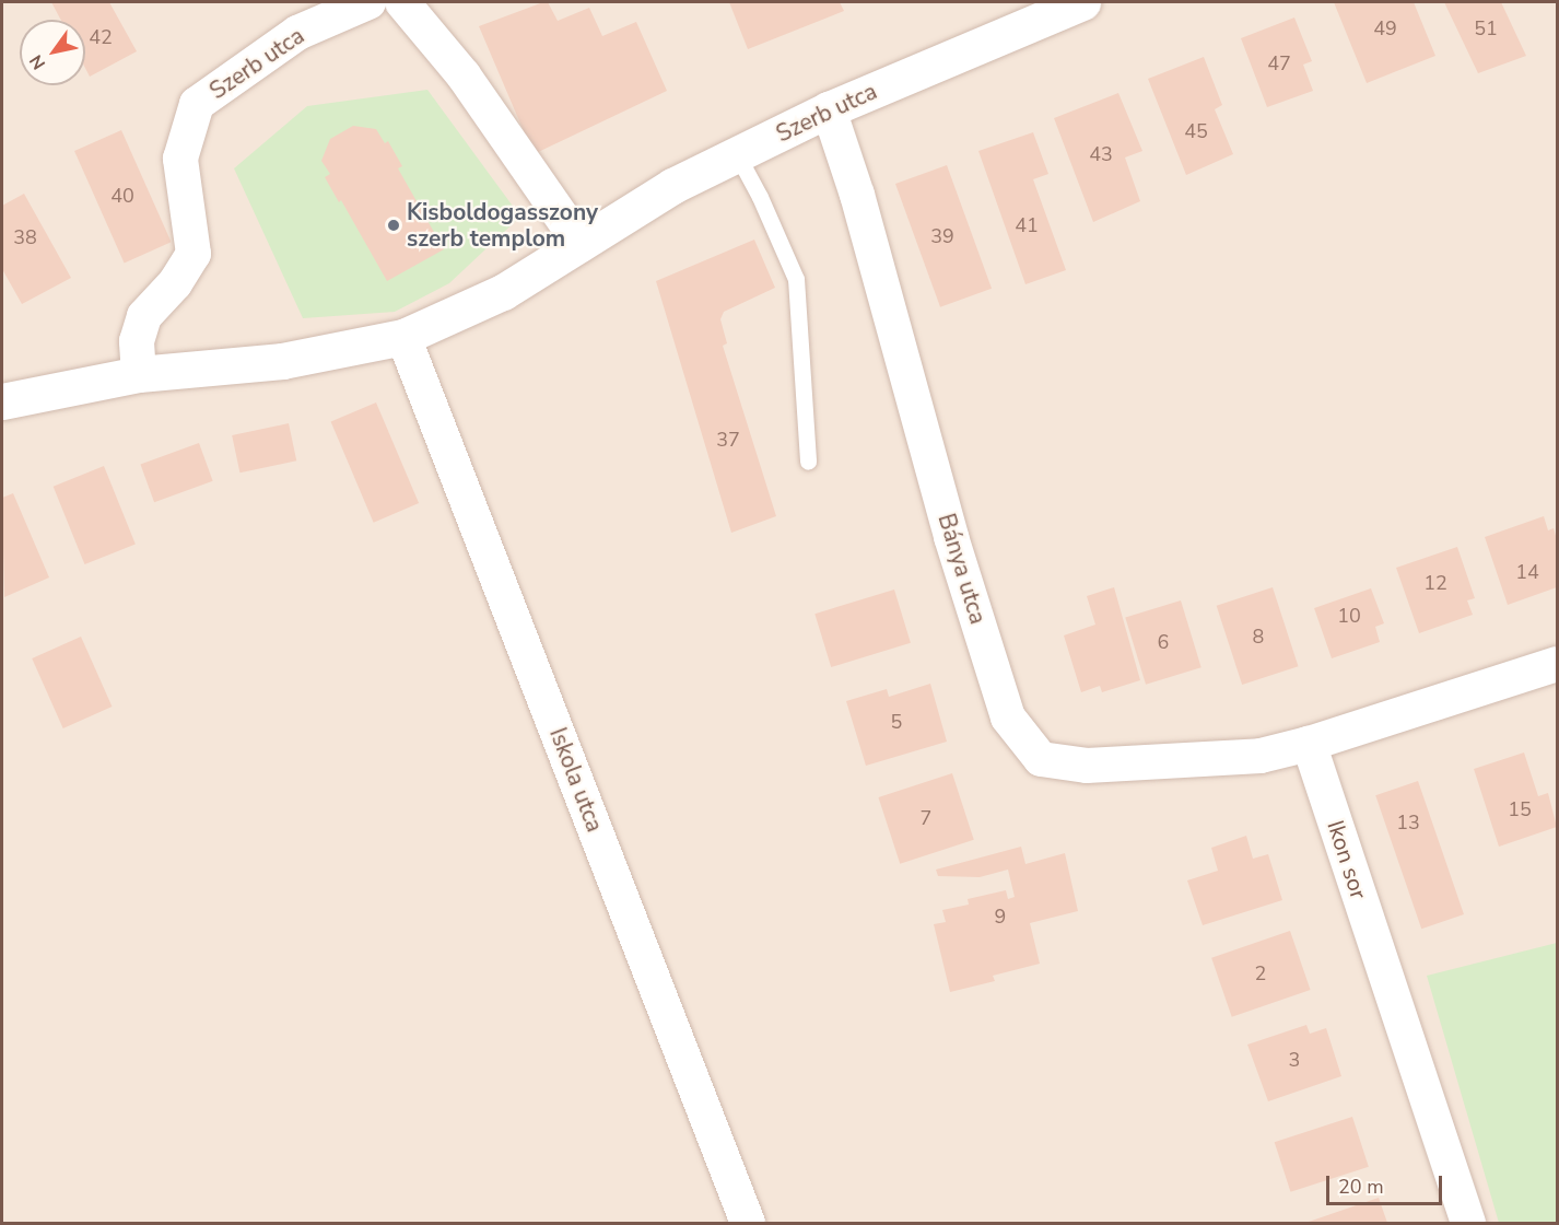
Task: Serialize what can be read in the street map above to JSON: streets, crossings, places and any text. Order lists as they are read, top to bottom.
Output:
{
  "streets": {
    "main road": ["Szerb utca"],
    "street": ["Bánya utca", "Iskola utca", "Ikon sor"]
  },
  "crossings": [
    ["Szerb utca", "Bánya utca"],
    ["Szerb utca", "Iskola utca"],
    ["Bánya utca", "Ikon sor"]
  ],
  "places": ["Kisboldogasszony szerb templom"],
  "house_numbers": [
    "49",
    "51",
    "42",
    "47",
    "45",
    "43",
    "40",
    "41",
    "39",
    "38",
    "37",
    "14",
    "12",
    "10",
    "8",
    "6",
    "5",
    "15",
    "7",
    "13",
    "9",
    "2",
    "3"
  ],
  "scale_bar": "20 m",
  "north": "bottom left"
}
